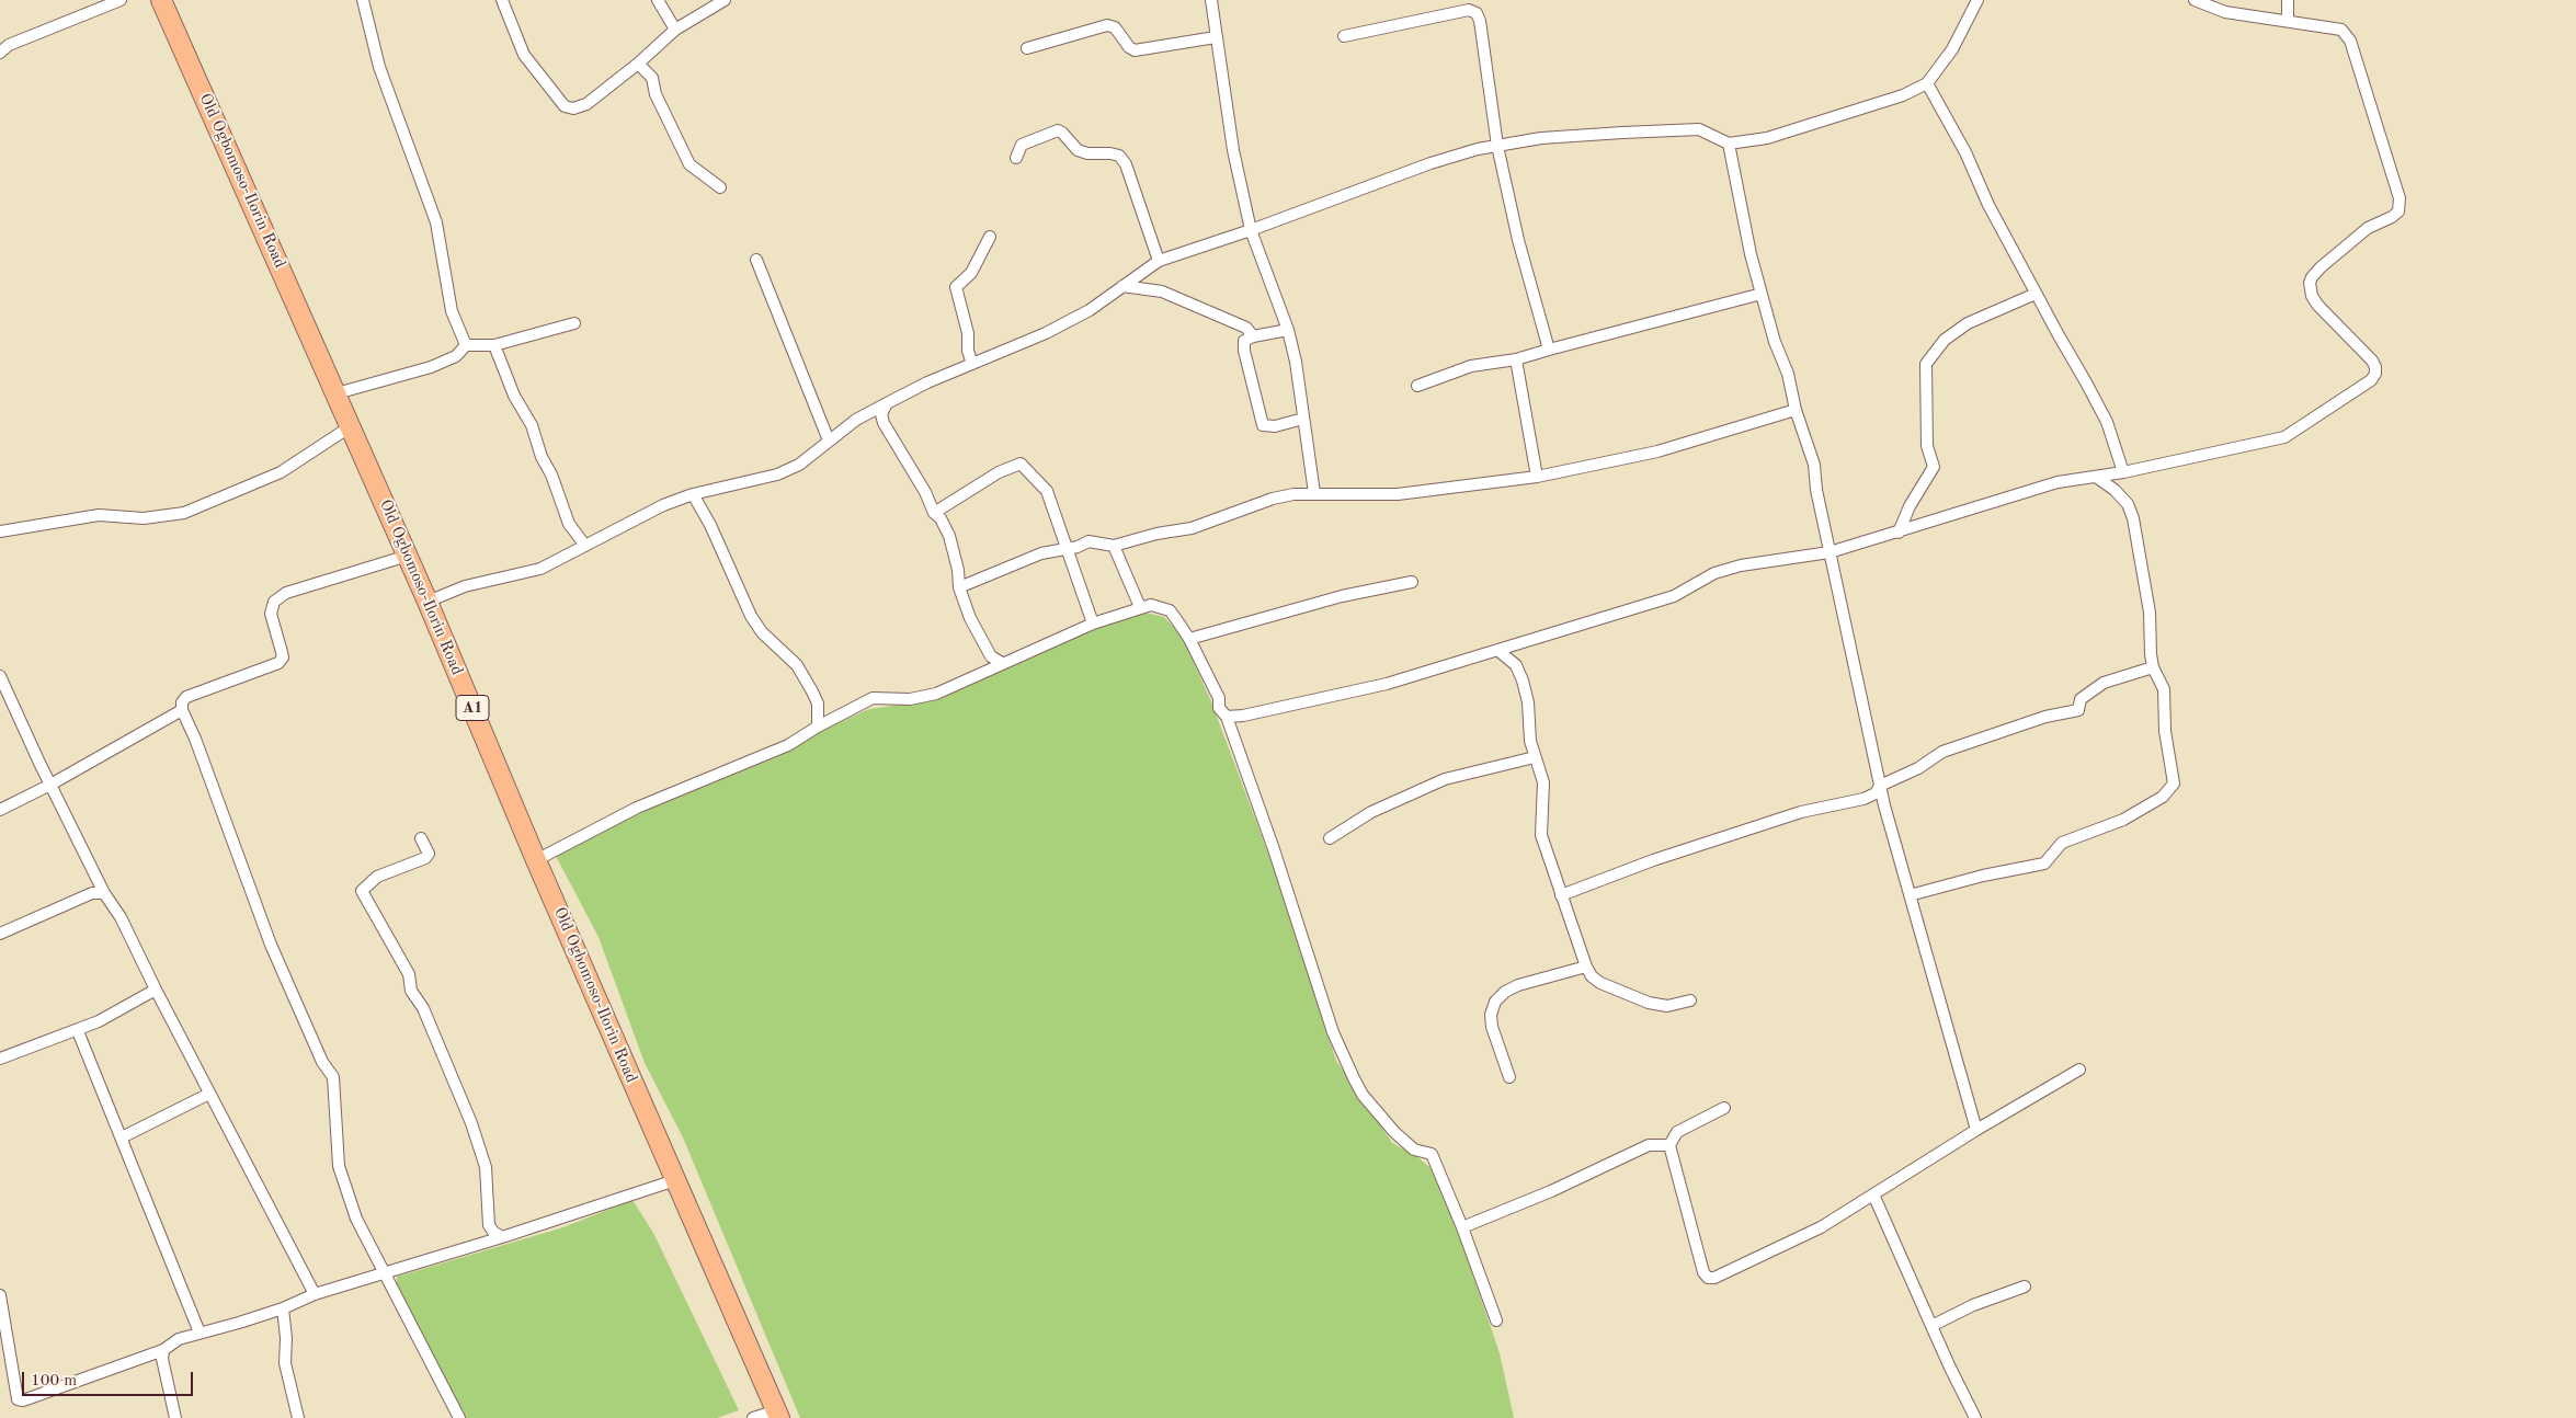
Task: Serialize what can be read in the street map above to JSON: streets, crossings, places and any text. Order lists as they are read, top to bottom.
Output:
{
  "streets": {
    "highway": ["Old Ogbomoso-Ilorin Road", "A1"]
  },
  "scale_bar": "100 m"
}
